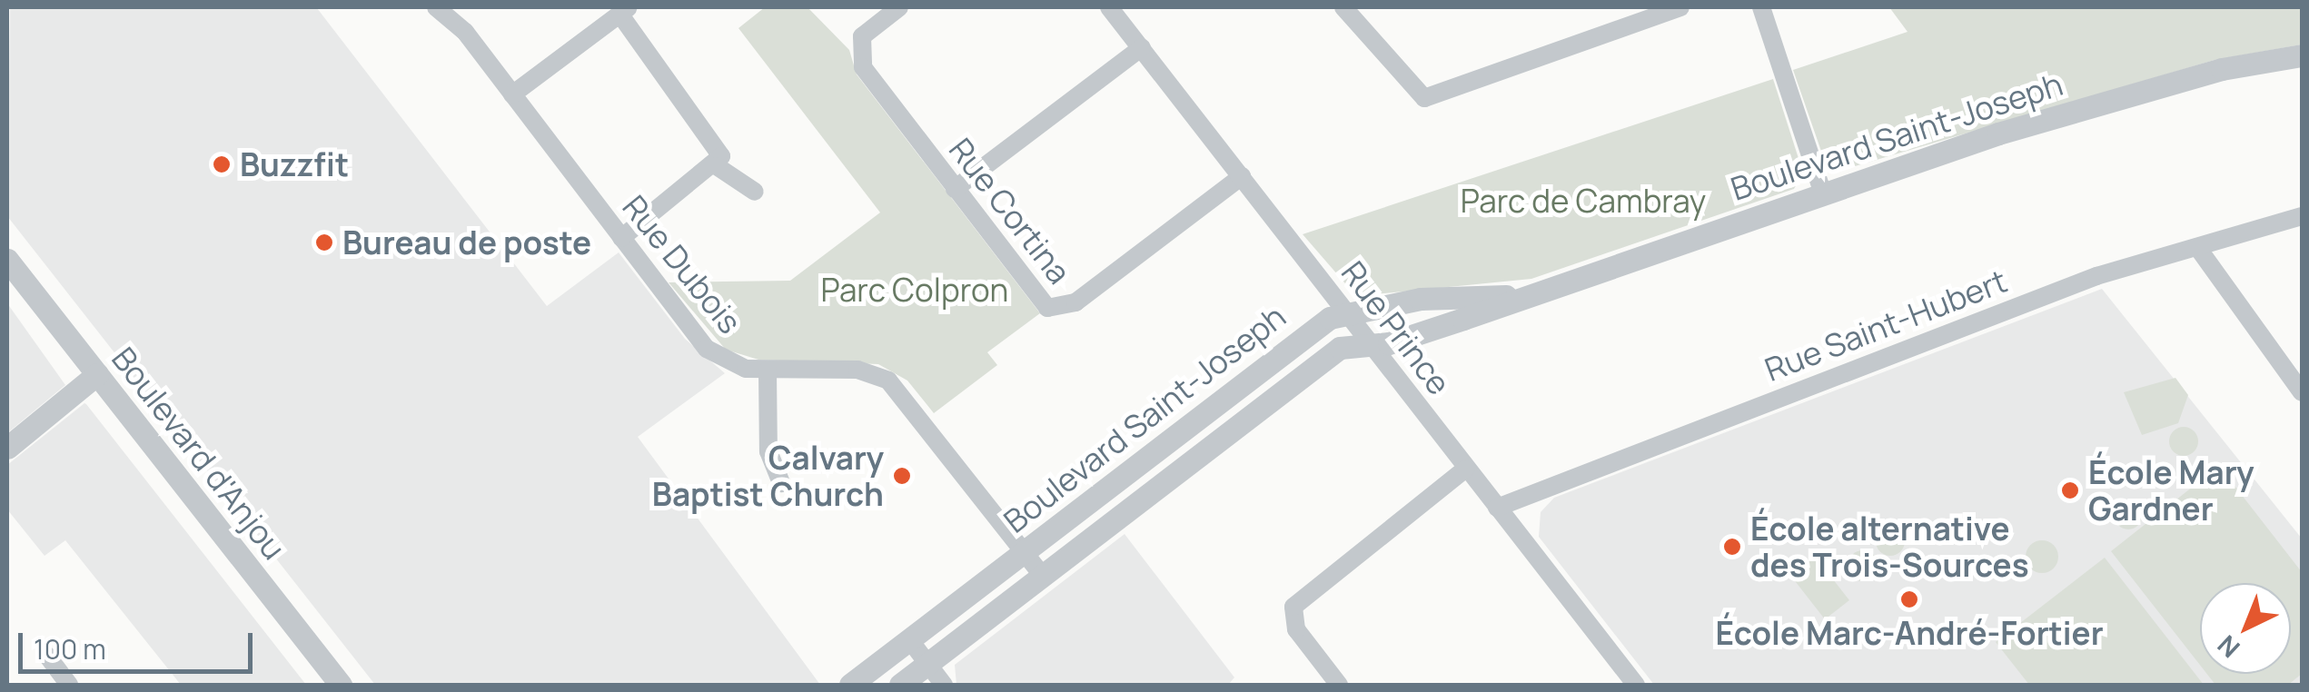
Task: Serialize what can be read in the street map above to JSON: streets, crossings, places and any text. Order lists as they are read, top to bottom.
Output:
{
  "streets": {
    "street": [
      "Boulevard Saint-Joseph",
      "Rue Cortina",
      "Rue Dubois",
      "Rue Saint-Hubert",
      "Rue Prince",
      "Boulevard d'Anjou"
    ]
  },
  "crossings": [
    ["Boulevard Saint-Joseph", "Rue Dubois"],
    ["Boulevard Saint-Joseph", "Rue Prince"],
    ["Rue Cortina", "Rue Prince"],
    ["Rue Saint-Hubert", "Rue Prince"]
  ],
  "parks": ["Parc de Cambray", "Parc Colpron"],
  "places": [
    "Buzzfit",
    "Bureau de poste",
    "Calvary Baptist Church",
    "École Mary Gardner",
    "École alternative des Trois-Sources",
    "École Marc-André-Fortier"
  ],
  "scale_bar": "100 m",
  "north": "bottom left"
}
